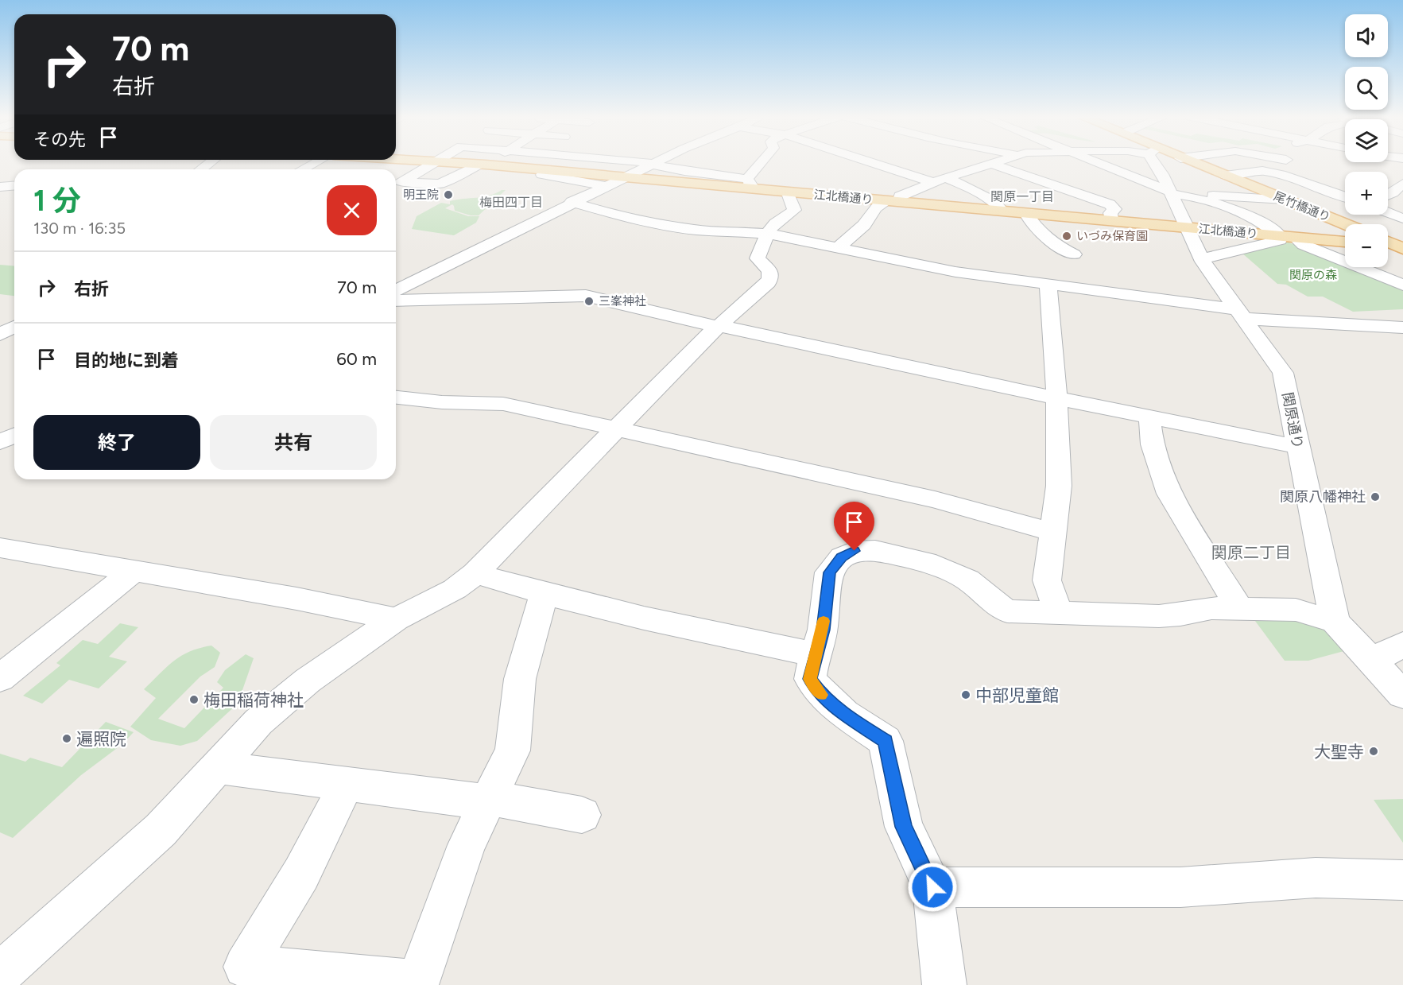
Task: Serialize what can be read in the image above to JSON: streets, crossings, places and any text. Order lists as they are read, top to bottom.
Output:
{
  "streets": {
    "main road": ["江北橋通り", "尾竹橋通り"],
    "street": ["関原通り"]
  },
  "crossings": [
    ["江北橋通り", "関原通り"]
  ],
  "districts": ["関原一丁目", "梅田四丁目", "関原二丁目"],
  "parks": ["関原の森"],
  "places": [
    "明王院",
    "いづみ保育園",
    "三峯神社",
    "関原八幡神社",
    "中部児童館",
    "梅田稲荷神社",
    "遍照院",
    "大聖寺"
  ],
  "page": {
    "map_buttons": ["+", "−"],
    "turn": ["70 m", "右折"],
    "then": "その先",
    "heading": ["1 分", "130 m · 16:35"],
    "list": [
      {
        "name": "右折",
        "value": "70 m"
      },
      {
        "name": "目的地に到着",
        "value": "60 m"
      }
    ],
    "buttons": ["終了", "共有"]
  }
}
